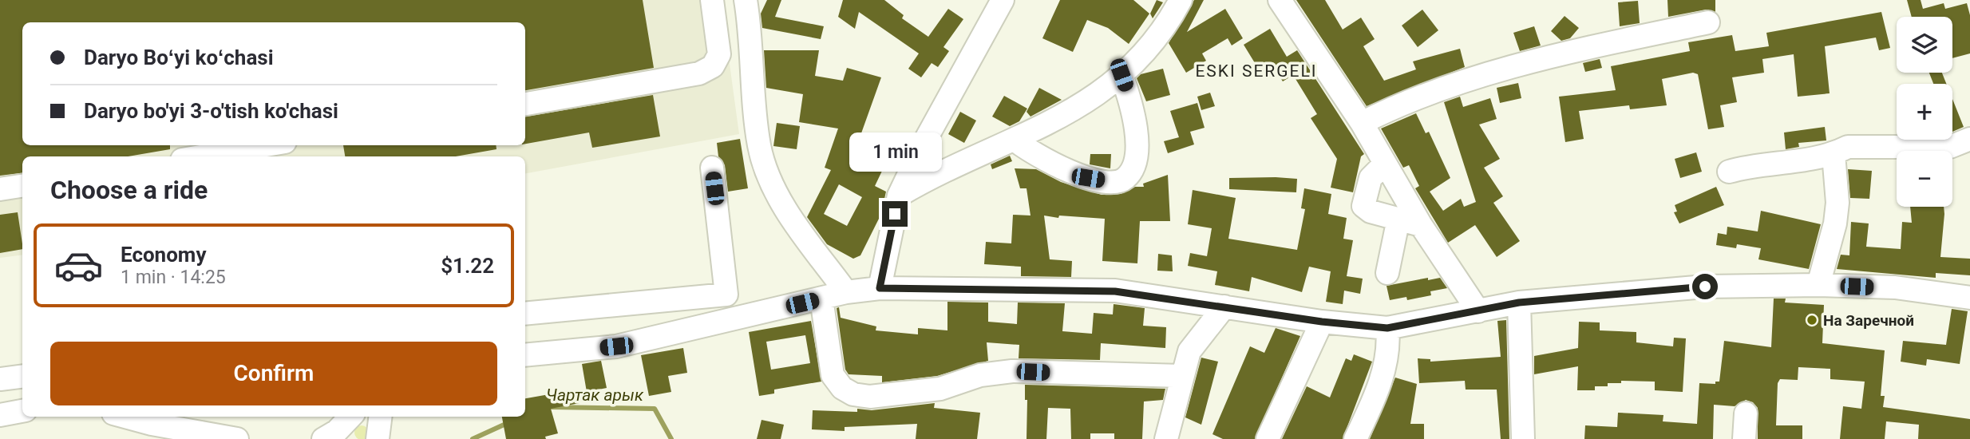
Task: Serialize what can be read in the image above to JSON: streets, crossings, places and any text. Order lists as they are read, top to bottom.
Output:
{
  "districts": ["ESKI SERGELI"],
  "water": ["Чартак арык"],
  "places": ["На Заречной"],
  "page": {
    "map_buttons": ["+", "−"],
    "banner": ["Daryo Boʻyi koʻchasi", "Daryo bo'yi 3-o'tish ko'chasi"],
    "bubble": "1 min",
    "heading": "Choose a ride",
    "list": [
      {
        "name": "Economy",
        "note": "1 min · 14:25",
        "value": "$1.22"
      }
    ],
    "buttons": "Confirm"
  }
}
